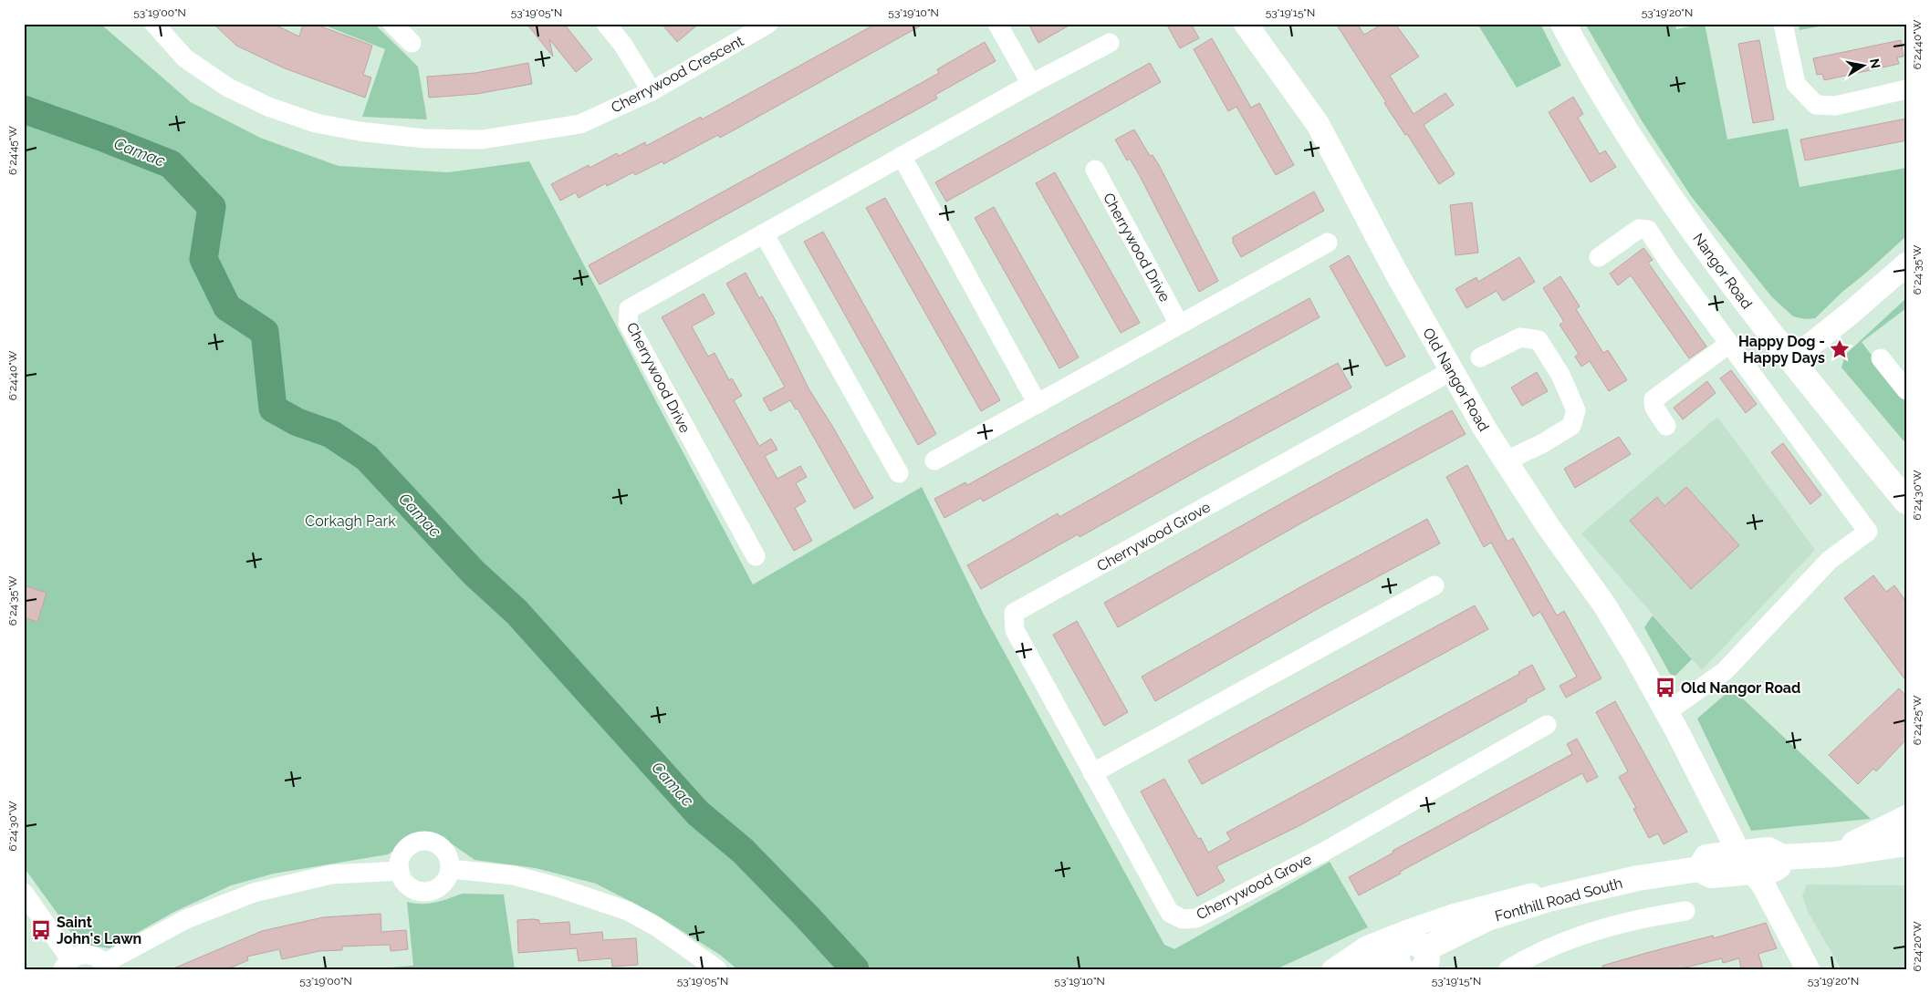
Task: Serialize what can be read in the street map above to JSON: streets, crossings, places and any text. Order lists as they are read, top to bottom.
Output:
{
  "streets": {
    "main road": ["Nangor Road", "Fonthill Road South"],
    "street": [
      "Cherrywood Crescent",
      "Cherrywood Drive",
      "Old Nangor Road",
      "Cherrywood Grove"
    ]
  },
  "crossings": [
    ["Old Nangor Road", "Cherrywood Grove"],
    ["Old Nangor Road", "Fonthill Road South"]
  ],
  "water": ["Camac"],
  "parks": ["Corkagh Park"],
  "places": {
    "place": ["Happy Dog - Happy Days"],
    "bus stop": ["Old Nangor Road", "Saint John's Lawn"]
  },
  "north": "right",
  "coordinates": [
    "53°19'00\"N",
    "53°19'05\"N",
    "53°19'10\"N",
    "53°19'15\"N",
    "53°19'20\"N",
    "6°24'40\"W",
    "6°24'45\"W",
    "6°24'35\"W",
    "6°24'30\"W",
    "6°24'25\"W",
    "6°24'20\"W"
  ]
}
